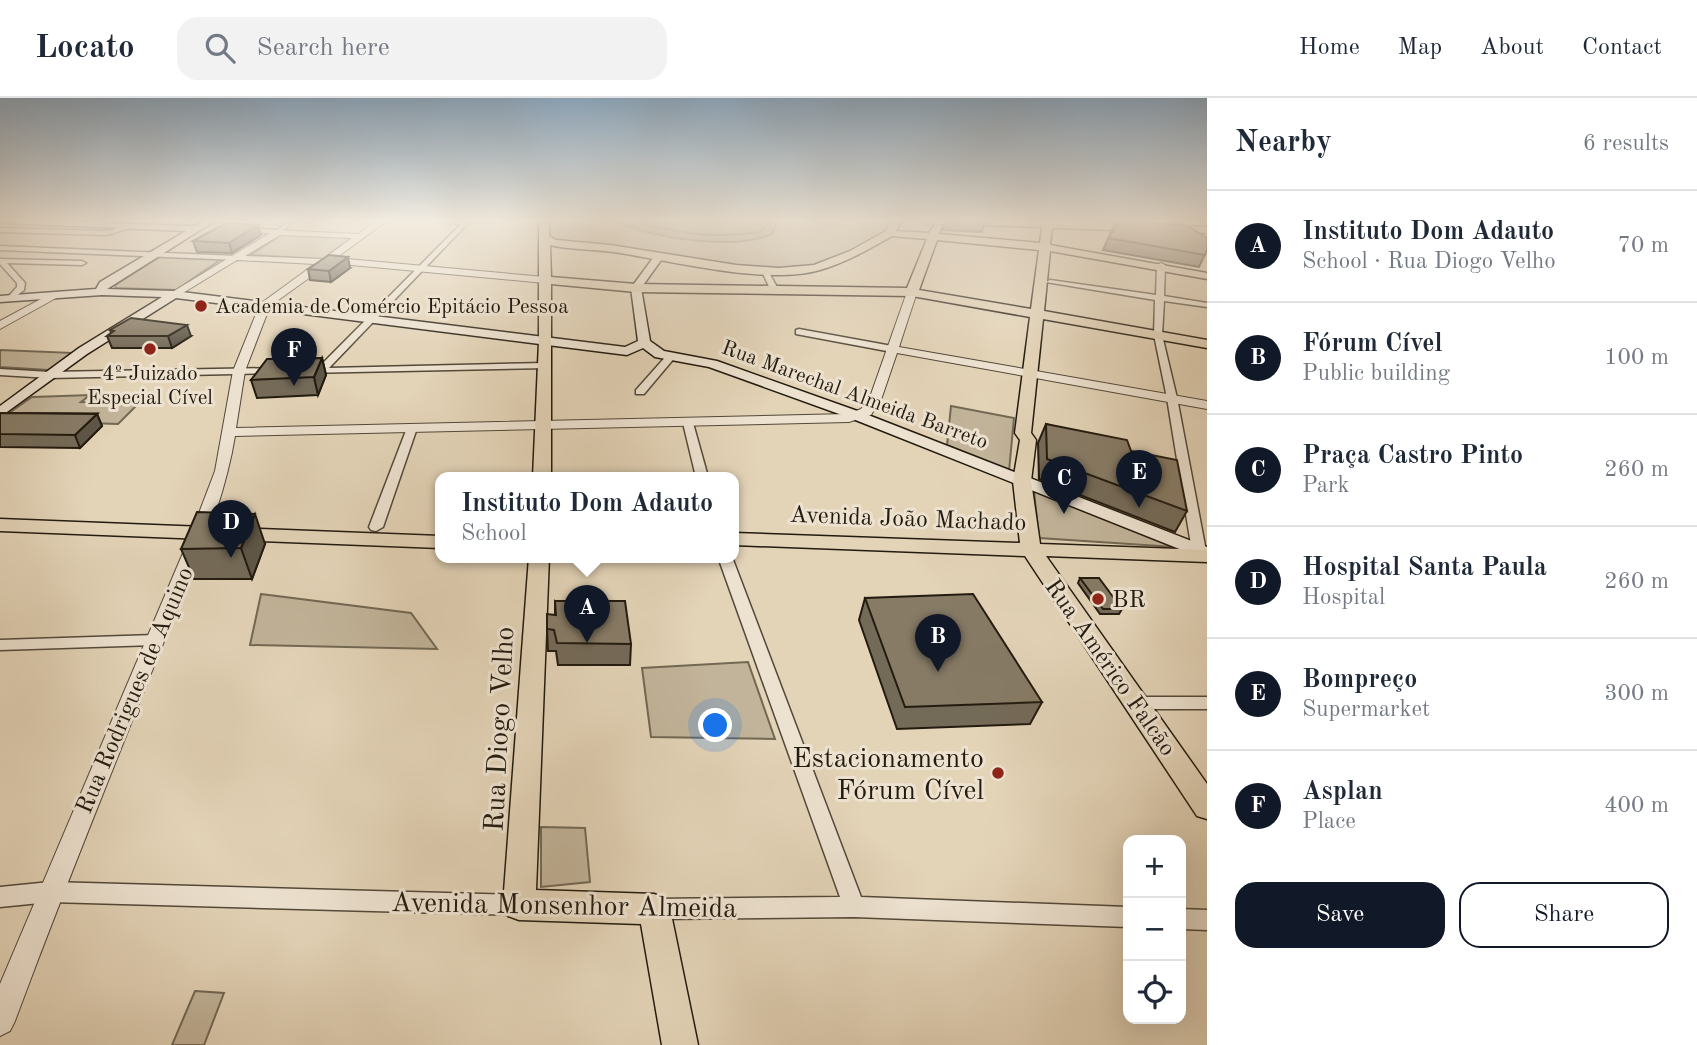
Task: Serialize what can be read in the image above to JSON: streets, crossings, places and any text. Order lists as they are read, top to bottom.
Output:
{
  "streets": {
    "main road": [
      "Rua Marechal Almeida Barreto",
      "Avenida João Machado",
      "Rua Américo Falcão",
      "Rua Diogo Velho",
      "Avenida Monsenhor Almeida"
    ],
    "street": ["Rua Rodrigues de Aquino"]
  },
  "crossings": [
    ["Rua Marechal Almeida Barreto", "Avenida João Machado"],
    ["Avenida João Machado", "Rua Américo Falcão"],
    ["Rua Rodrigues de Aquino", "Avenida Monsenhor Almeida"],
    ["Rua Diogo Velho", "Avenida Monsenhor Almeida"]
  ],
  "places": [
    "Academia de Comércio Epitácio Pessoa",
    "4º Juizado Especial Cível",
    "BR",
    "Estacionamento Fórum Cível"
  ],
  "page": {
    "header": "Locato",
    "search": "Search here",
    "nav": [
      "Home",
      "Map",
      "About",
      "Contact"
    ],
    "heading": ["Nearby", "6 results"],
    "list": [
      {
        "mark": "A",
        "name": "Instituto Dom Adauto",
        "note": "School · Rua Diogo Velho",
        "value": "70 m"
      },
      {
        "mark": "B",
        "name": "Fórum Cível",
        "note": "Public building",
        "value": "100 m"
      },
      {
        "mark": "C",
        "name": "Praça Castro Pinto",
        "note": "Park",
        "value": "260 m"
      },
      {
        "mark": "D",
        "name": "Hospital Santa Paula",
        "note": "Hospital",
        "value": "260 m"
      },
      {
        "mark": "E",
        "name": "Bompreço",
        "note": "Supermarket",
        "value": "300 m"
      },
      {
        "mark": "F",
        "name": "Asplan",
        "note": "Place",
        "value": "400 m"
      }
    ],
    "pins": [
      "F",
      "E",
      "C",
      "D",
      "A",
      "B"
    ],
    "popup": ["Instituto Dom Adauto", "School"],
    "map_buttons": ["+", "−"],
    "buttons": ["Save", "Share"]
  }
}
